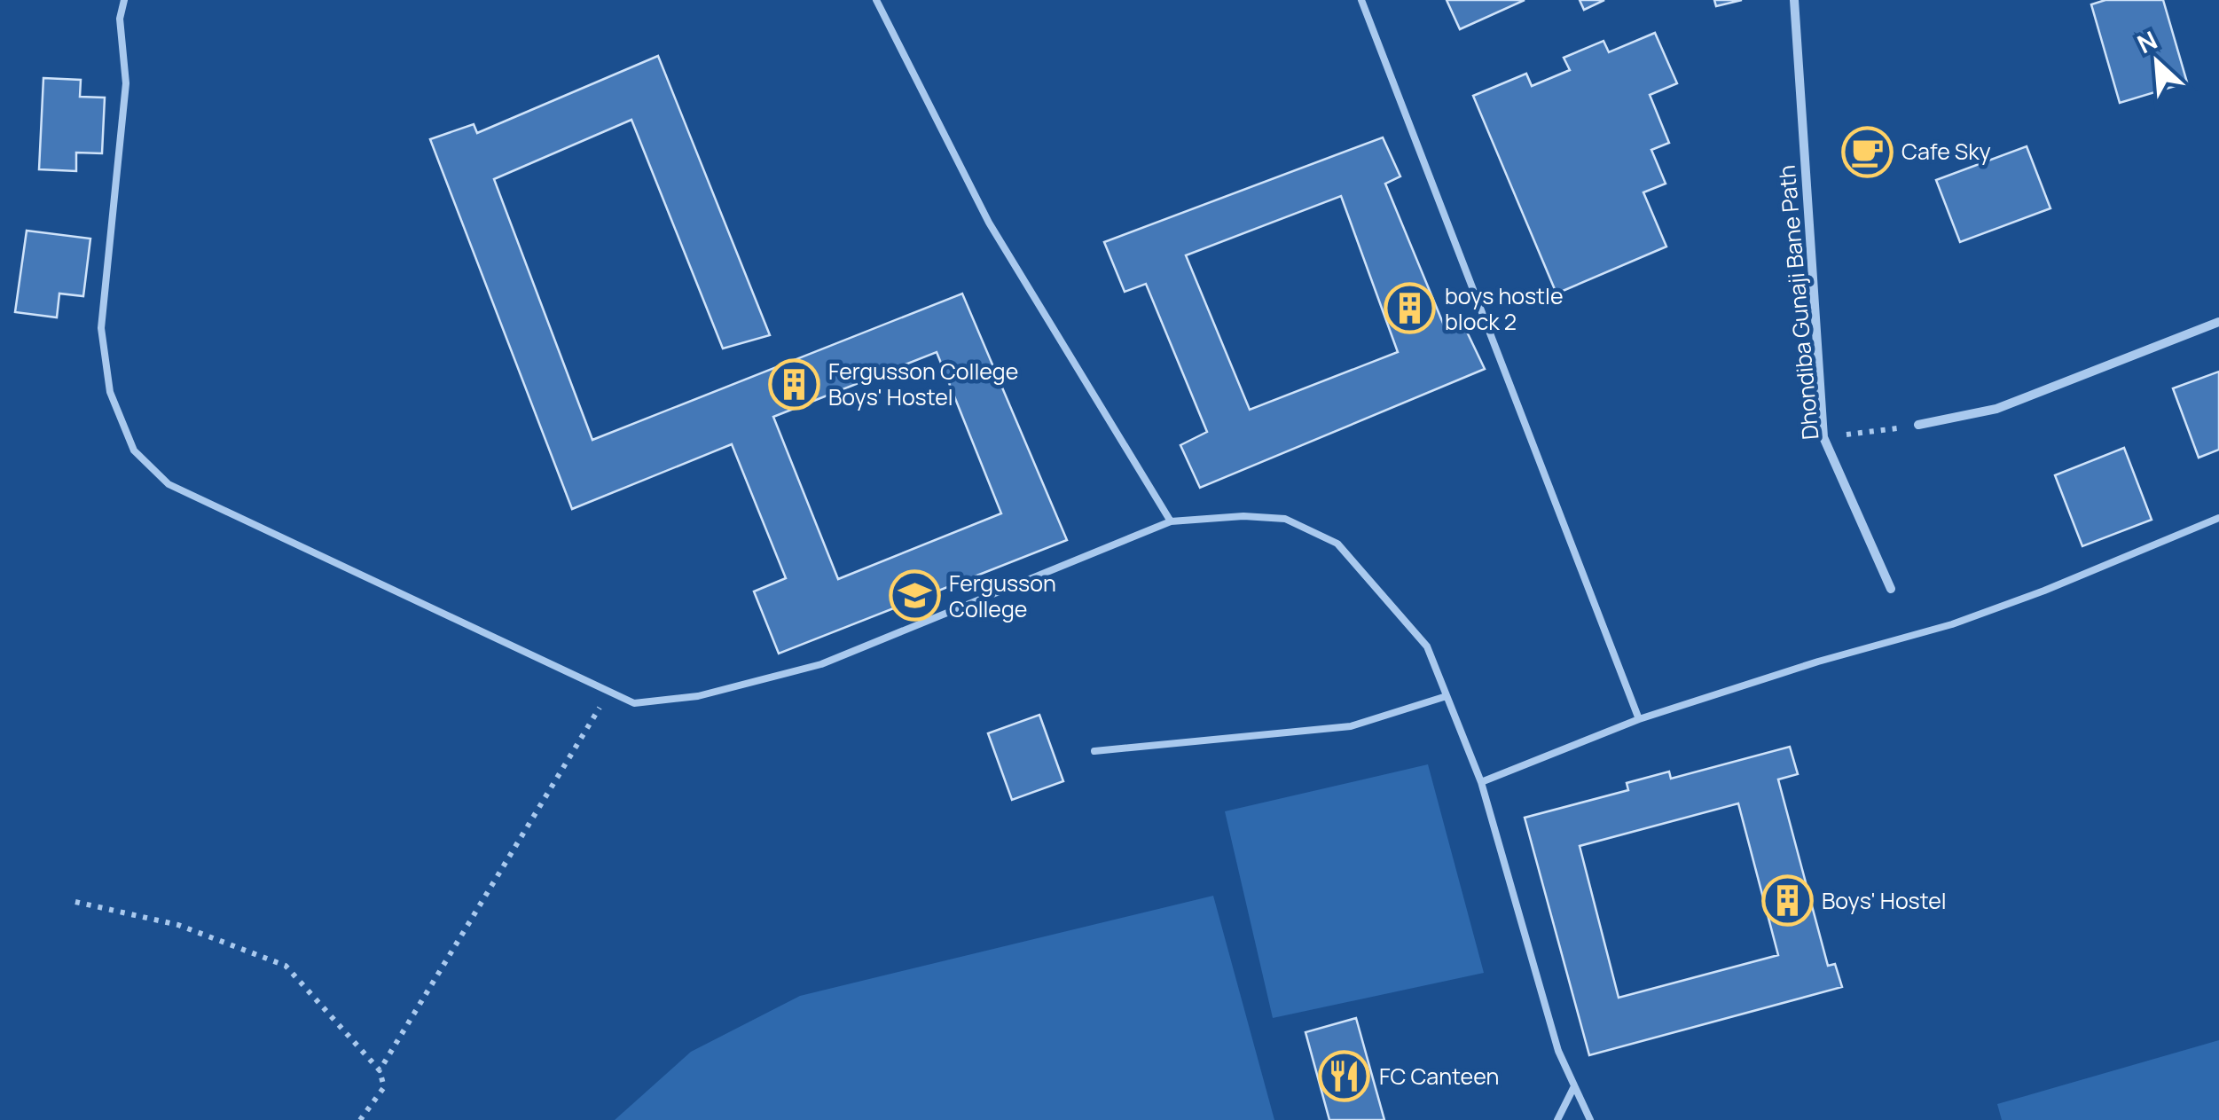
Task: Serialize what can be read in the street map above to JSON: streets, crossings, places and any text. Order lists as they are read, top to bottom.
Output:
{
  "streets": {
    "street": ["Dhondiba Gunaji Bane Path"]
  },
  "places": {
    "cafe": ["Cafe Sky"],
    "building": ["boys hostle block 2", "Fergusson College Boys' Hostel", "Boys' Hostel"],
    "school or university": ["Fergusson College"],
    "restaurant": ["FC Canteen"]
  },
  "north": "top left"
}
